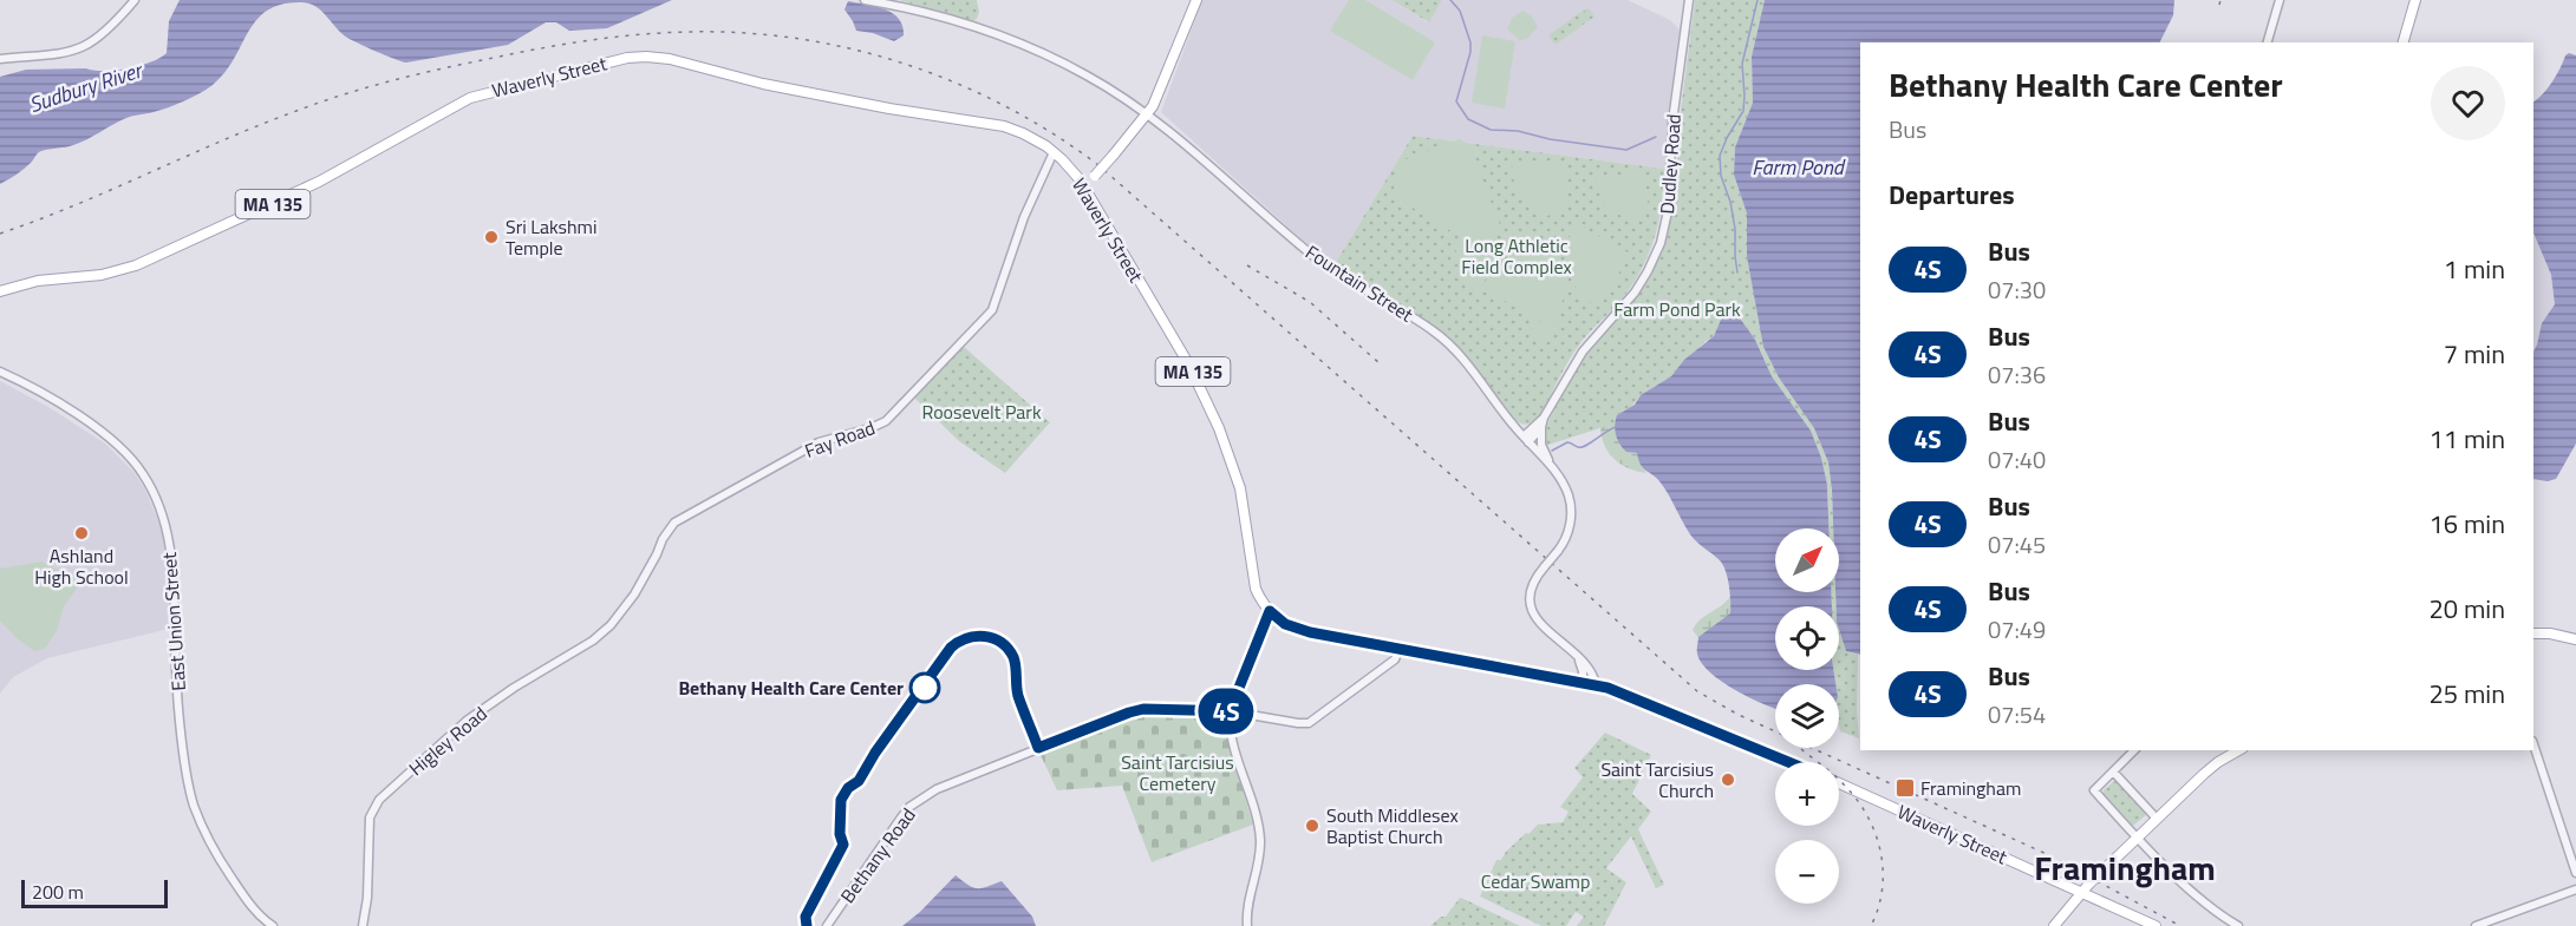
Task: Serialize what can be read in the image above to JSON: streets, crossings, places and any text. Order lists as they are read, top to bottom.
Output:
{
  "streets": {
    "main road": ["Waverly Street", "MA 135"],
    "street": [
      "Dudley Road",
      "Fountain Street",
      "Fay Road",
      "East Union Street",
      "Higley Road",
      "Bethany Road"
    ]
  },
  "crossings": [
    ["Waverly Street", "Fay Road"],
    ["Dudley Road", "Fountain Street"],
    ["Fay Road", "Higley Road"]
  ],
  "districts": ["Framingham"],
  "water": ["Sudbury River", "Farm Pond"],
  "parks": [
    "Long Athletic Field Complex",
    "Farm Pond Park",
    "Roosevelt Park",
    "Saint Tarcisius Cemetery",
    "Cedar Swamp"
  ],
  "places": {
    "other": [
      "Sri Lakshmi Temple",
      "Ashland High School",
      "Bethany Health Care Center",
      "Saint Tarcisius Church",
      "South Middlesex Baptist Church"
    ],
    "transit": ["Framingham"]
  },
  "lines": ["bus line 4S"],
  "scale_bar": "200 m",
  "north": "top right",
  "page": {
    "on_map": "4S",
    "heading": [
      ["Bethany Health Care Center", "Bus"],
      "Departures"
    ],
    "list": [
      {
        "mark": "4S",
        "name": "Bus",
        "note": "07:30",
        "value": "1 min"
      },
      {
        "mark": "4S",
        "name": "Bus",
        "note": "07:36",
        "value": "7 min"
      },
      {
        "mark": "4S",
        "name": "Bus",
        "note": "07:40",
        "value": "11 min"
      },
      {
        "mark": "4S",
        "name": "Bus",
        "note": "07:45",
        "value": "16 min"
      },
      {
        "mark": "4S",
        "name": "Bus",
        "note": "07:49",
        "value": "20 min"
      },
      {
        "mark": "4S",
        "name": "Bus",
        "note": "07:54",
        "value": "25 min"
      }
    ],
    "map_buttons": ["+", "−"],
    "scale": "200 m"
  }
}
